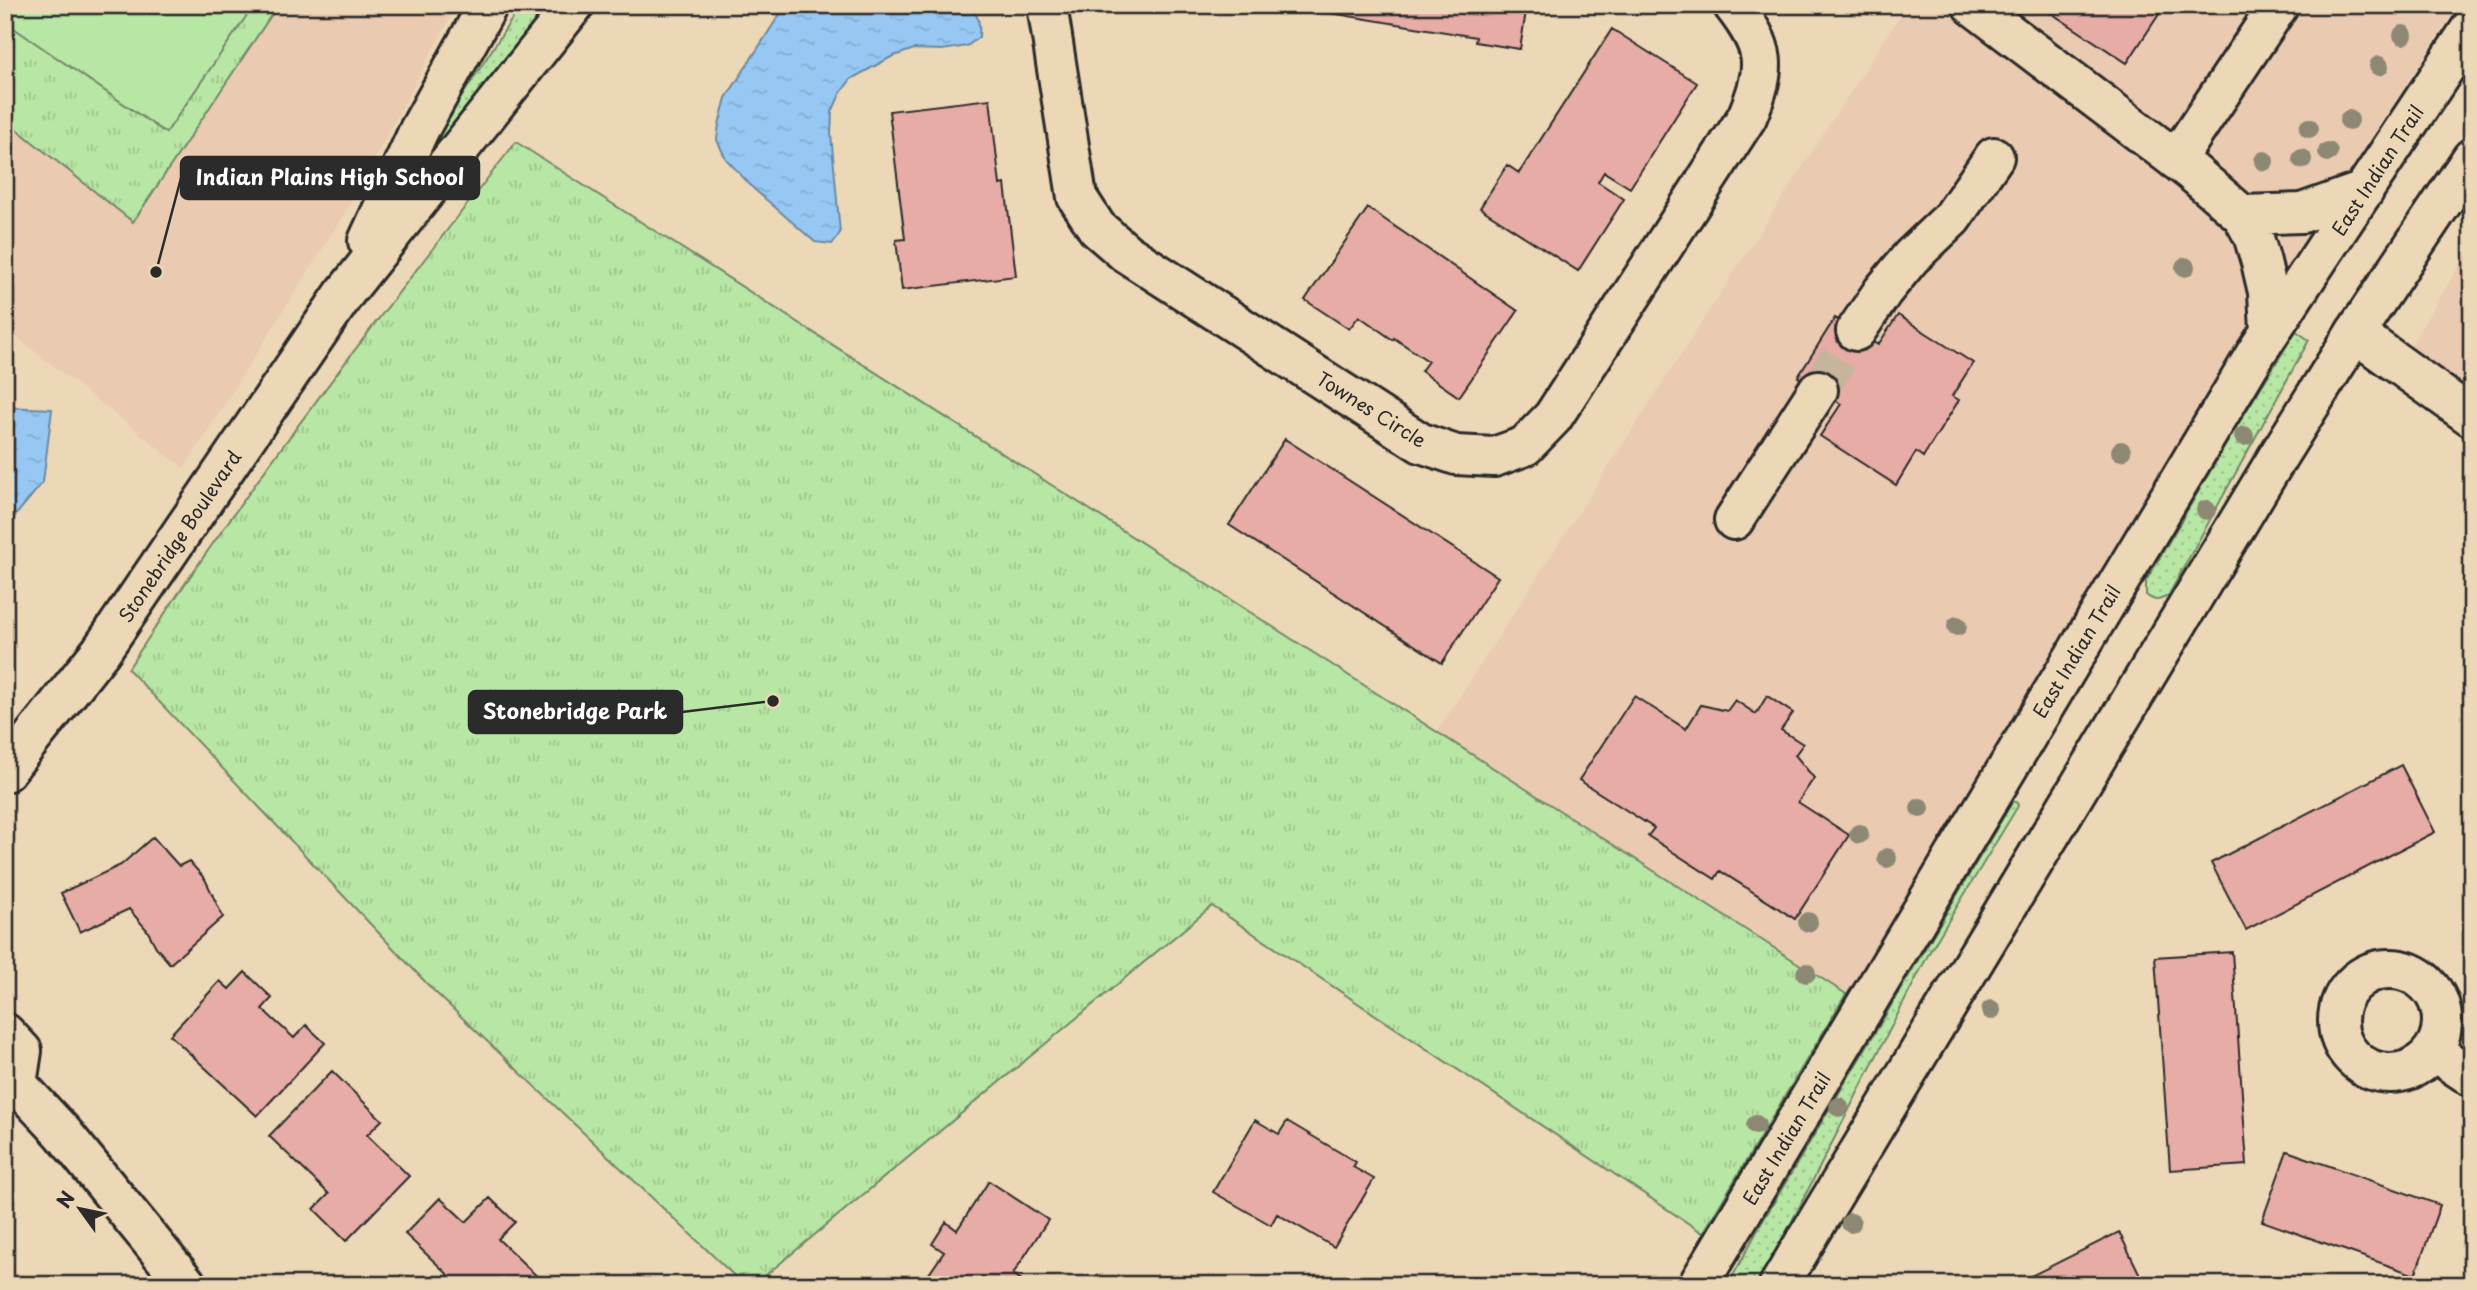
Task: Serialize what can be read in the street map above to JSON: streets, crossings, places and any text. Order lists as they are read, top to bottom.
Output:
{
  "streets": {
    "street": ["East Indian Trail", "Townes Circle", "Stonebridge Boulevard"]
  },
  "places": ["Indian Plains High School", "Stonebridge Park"],
  "north": "top left"
}
